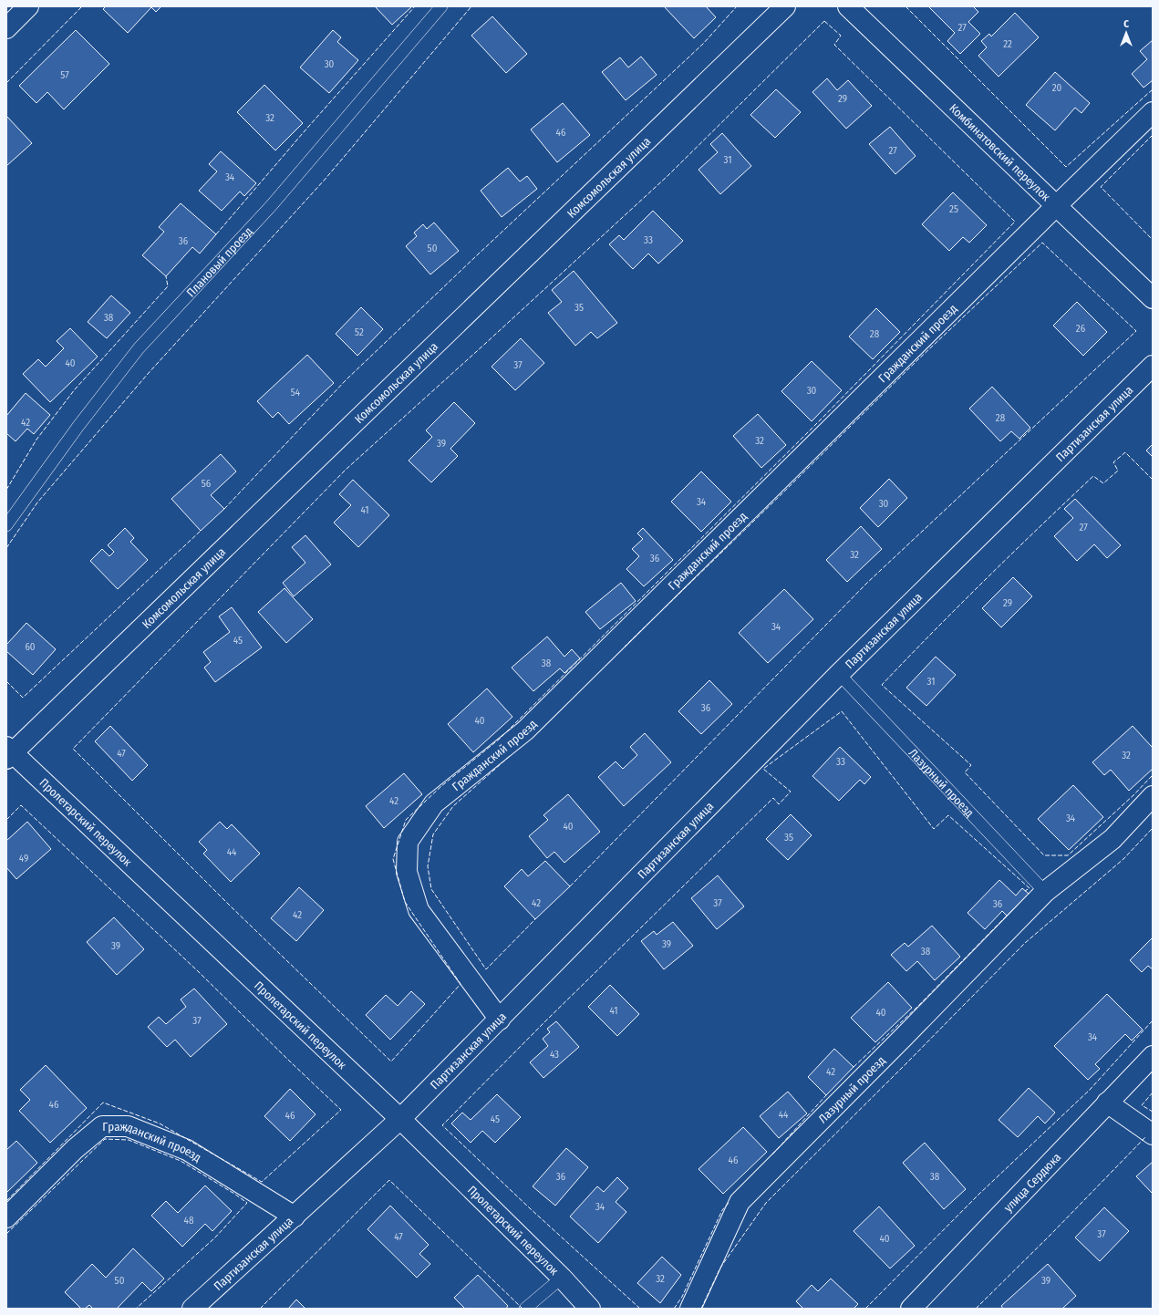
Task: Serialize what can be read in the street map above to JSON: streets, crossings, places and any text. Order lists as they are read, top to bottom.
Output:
{
  "streets": {
    "street": [
      "Комбинатовский переулок",
      "Комсомольская улица",
      "Гражданский проезд",
      "Партизанская улица",
      "Лазурный проезд",
      "Пролетарский переулок",
      "улица Сердюка"
    ],
    "lane": ["Плановый проезд"]
  },
  "crossings": [
    ["Комбинатовский переулок", "Гражданский проезд"],
    ["Комсомольская улица", "Пролетарский переулок"],
    ["Гражданский проезд", "Партизанская улица"],
    ["Партизанская улица", "Лазурный проезд"],
    ["Партизанская улица", "Пролетарский переулок"]
  ],
  "house_numbers": [
    "27",
    "22",
    "30",
    "57",
    "20",
    "29",
    "32",
    "46",
    "27",
    "31",
    "34",
    "25",
    "33",
    "36",
    "50",
    "35",
    "38",
    "26",
    "52",
    "28",
    "40",
    "37",
    "30",
    "54",
    "28",
    "42",
    "32",
    "39",
    "56",
    "34",
    "30",
    "41",
    "27",
    "32",
    "36",
    "29",
    "34",
    "45",
    "60",
    "38",
    "31",
    "36",
    "40",
    "47",
    "32",
    "33",
    "42",
    "34",
    "40",
    "35",
    "44",
    "49",
    "42",
    "37",
    "36",
    "42",
    "39",
    "39",
    "38",
    "41",
    "40",
    "37",
    "34",
    "43",
    "42",
    "46",
    "44",
    "46",
    "45",
    "46",
    "36",
    "38",
    "34",
    "48",
    "37",
    "47",
    "40",
    "32",
    "50",
    "39"
  ],
  "north": "top"
}
